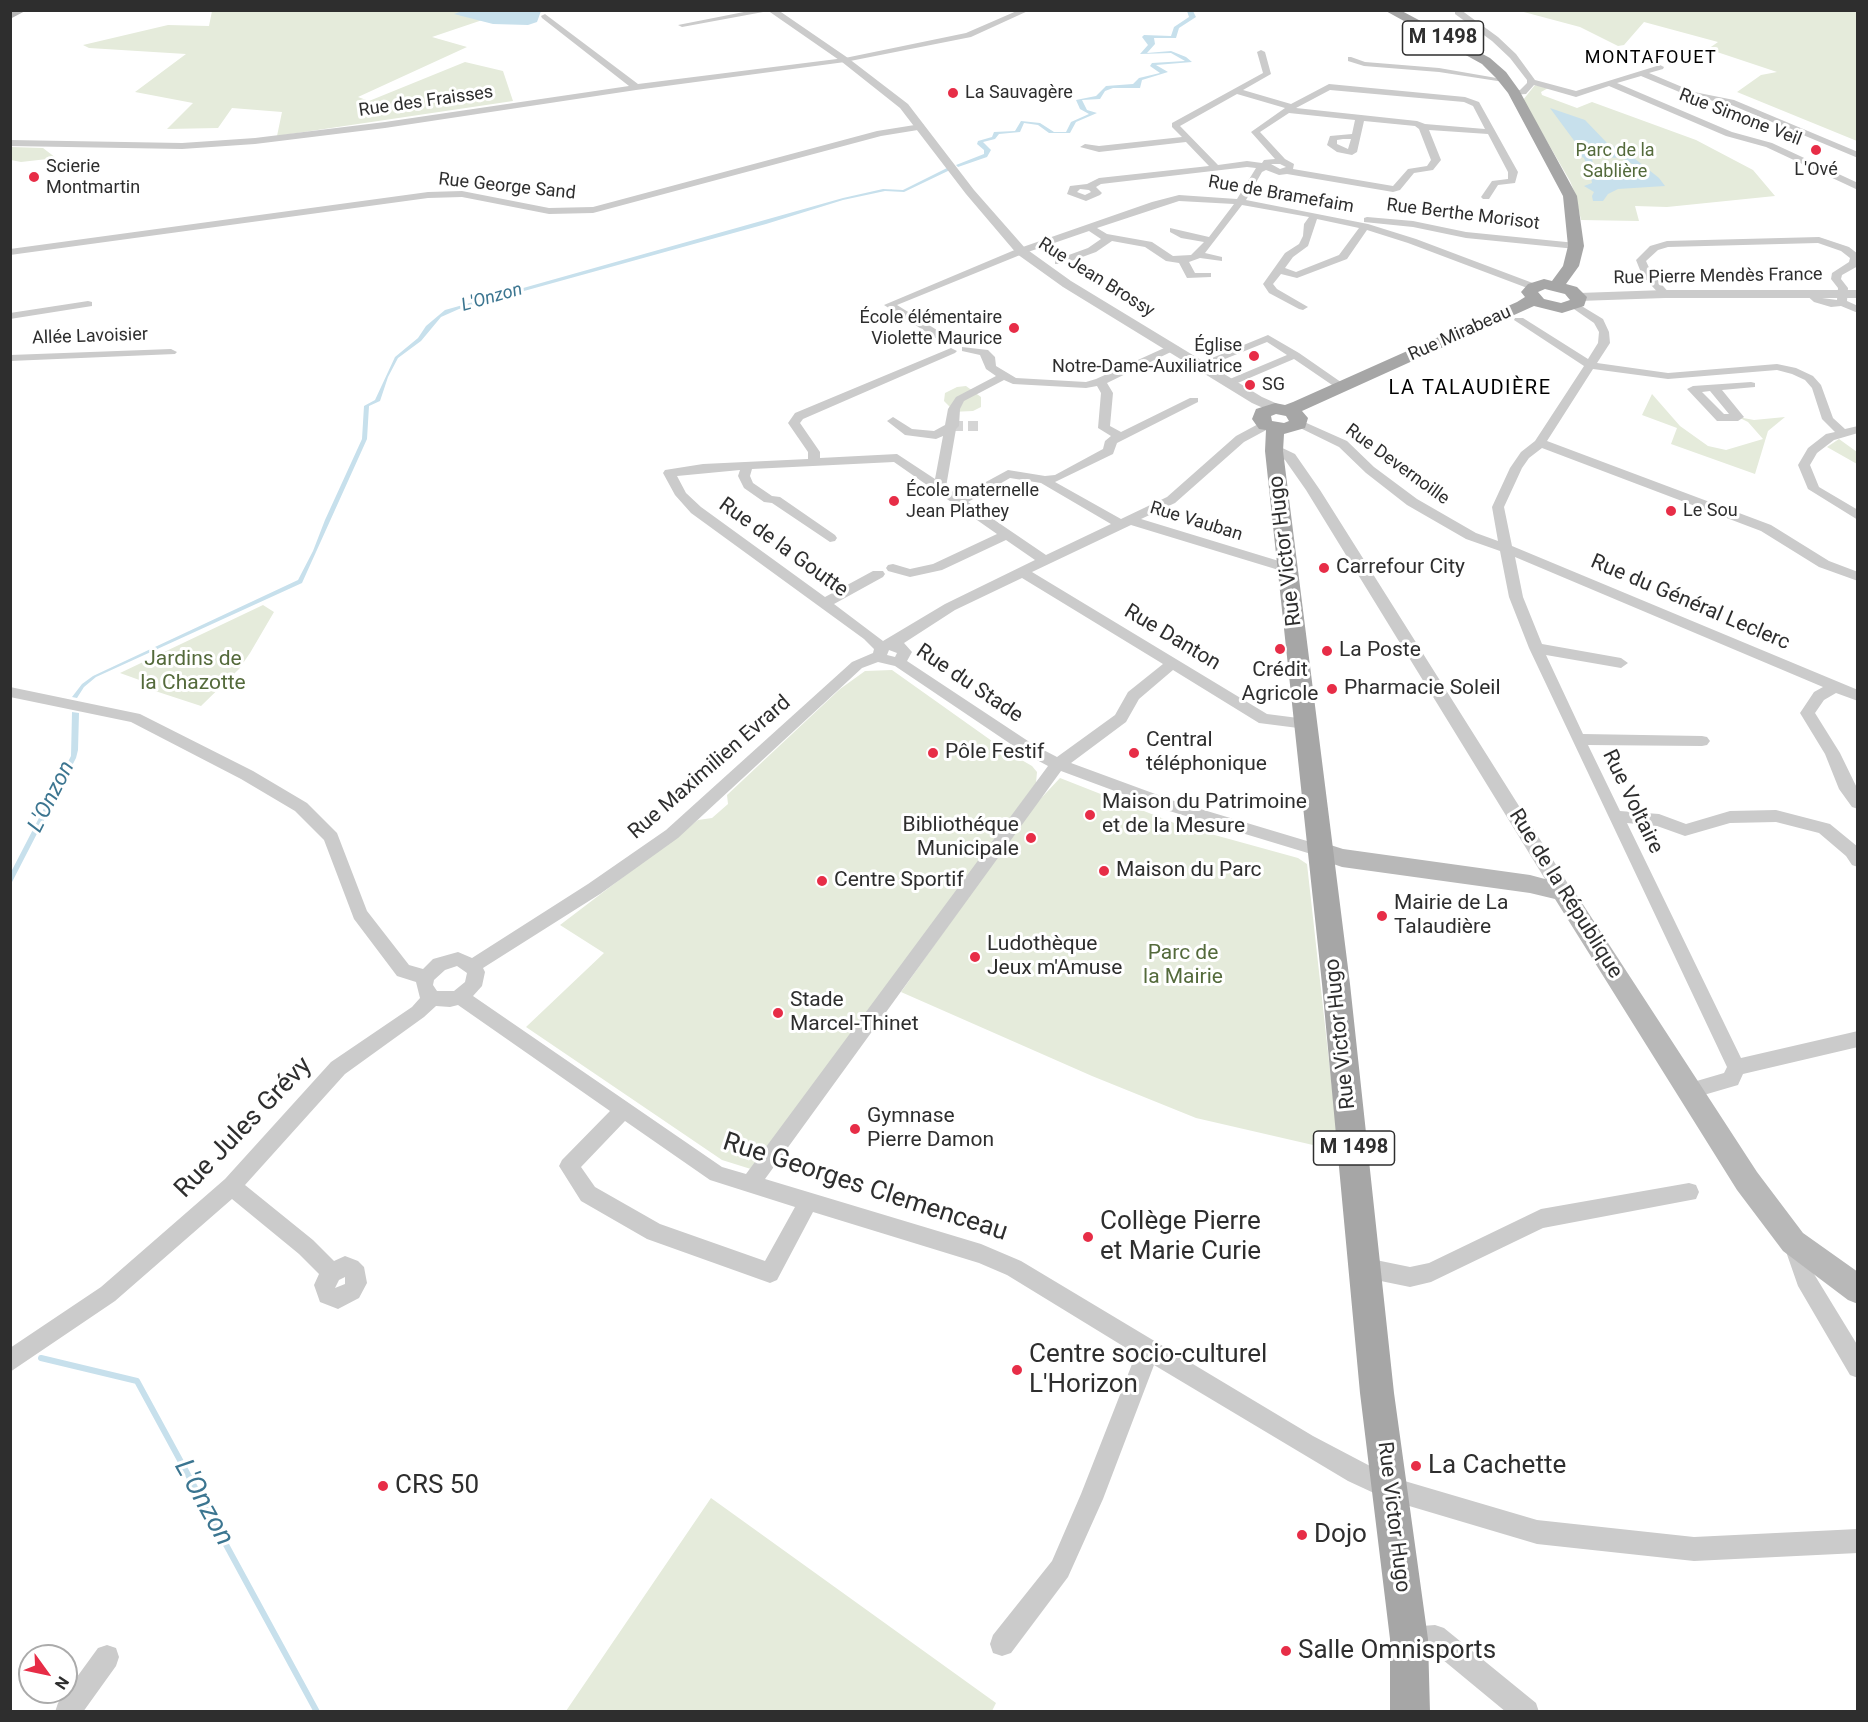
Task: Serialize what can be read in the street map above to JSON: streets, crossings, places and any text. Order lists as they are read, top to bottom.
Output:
{
  "streets": {
    "main road": [
      "M 1498",
      "Rue Mirabeau",
      "Rue Victor Hugo",
      "Rue de la République"
    ],
    "street": [
      "Rue des Fraisses",
      "Rue Simone Veil",
      "Rue George Sand",
      "Rue de Bramefaim",
      "Rue Berthe Morisot",
      "Rue Pierre Mendès France",
      "Rue Jean Brossy",
      "Allée Lavoisier",
      "Rue Devernoille",
      "Rue Vauban",
      "Rue de la Goutte",
      "Rue du Général Leclerc",
      "Rue Danton",
      "Rue du Stade",
      "Rue Maximilien Evrard",
      "Rue Voltaire",
      "Rue Jules Grévy",
      "Rue Georges Clemenceau"
    ]
  },
  "crossings": [
    ["M 1498", "Rue Berthe Morisot"],
    ["Rue des Fraisses", "Rue Jean Brossy"],
    ["Rue George Sand", "Rue Jean Brossy"],
    ["Rue de Bramefaim", "Rue Berthe Morisot"],
    ["Rue de Bramefaim", "Rue Jean Brossy"],
    ["Rue de Bramefaim", "Rue Mirabeau"],
    ["Rue Pierre Mendès France", "Rue Voltaire"],
    ["Rue Jean Brossy", "Rue Mirabeau"],
    ["Rue Jean Brossy", "Rue Devernoille"],
    ["Rue Jean Brossy", "Rue Victor Hugo"],
    ["Rue Jean Brossy", "Rue Maximilien Evrard"],
    ["Rue Mirabeau", "Rue Devernoille"],
    ["Rue Mirabeau", "Rue Victor Hugo"],
    ["Rue Mirabeau", "Rue Maximilien Evrard"],
    ["Rue Devernoille", "Rue Victor Hugo"],
    ["Rue Devernoille", "Rue du Général Leclerc"],
    ["Rue Devernoille", "Rue Maximilien Evrard"],
    ["Rue Devernoille", "Rue Voltaire"],
    ["Rue Vauban", "Rue Victor Hugo"],
    ["Rue Vauban", "Rue Maximilien Evrard"],
    ["Rue de la Goutte", "Rue du Stade"],
    ["Rue de la Goutte", "Rue Maximilien Evrard"],
    ["Rue Victor Hugo", "Rue Danton"],
    ["Rue Victor Hugo", "Rue du Stade"],
    ["Rue Victor Hugo", "Rue Maximilien Evrard"],
    ["Rue Victor Hugo", "Rue de la République"],
    ["Rue Victor Hugo", "Rue Georges Clemenceau"],
    ["Rue du Général Leclerc", "Rue Voltaire"],
    ["Rue Danton", "Rue Maximilien Evrard"],
    ["Rue du Stade", "Rue Maximilien Evrard"],
    ["Rue Maximilien Evrard", "Rue Jules Grévy"],
    ["Rue Maximilien Evrard", "Rue Georges Clemenceau"],
    ["Rue Jules Grévy", "Rue Georges Clemenceau"]
  ],
  "districts": ["MONTAFOUET", "LA TALAUDIÈRE"],
  "water": ["L'Onzon"],
  "parks": ["Parc de la Sablière", "Jardins de la Chazotte", "Parc de la Mairie"],
  "places": [
    "La Sauvagère",
    "L'Ové",
    "Scierie Montmartin",
    "École élémentaire Violette Maurice",
    "Église Notre-Dame-Auxiliatrice",
    "SG",
    "École maternelle Jean Plathey",
    "Le Sou",
    "Carrefour City",
    "Crédit Agricole",
    "La Poste",
    "Pharmacie Soleil",
    "Pôle Festif",
    "Central téléphonique",
    "Maison du Patrimoine et de la Mesure",
    "Bibliothéque Municipale",
    "Maison du Parc",
    "Centre Sportif",
    "Mairie de La Talaudière",
    "Ludothèque Jeux m'Amuse",
    "Stade Marcel-Thinet",
    "Gymnase Pierre Damon",
    "Collège Pierre et Marie Curie",
    "Centre socio-culturel L'Horizon",
    "La Cachette",
    "CRS 50",
    "Dojo",
    "Salle Omnisports"
  ],
  "north": "bottom right"
}
